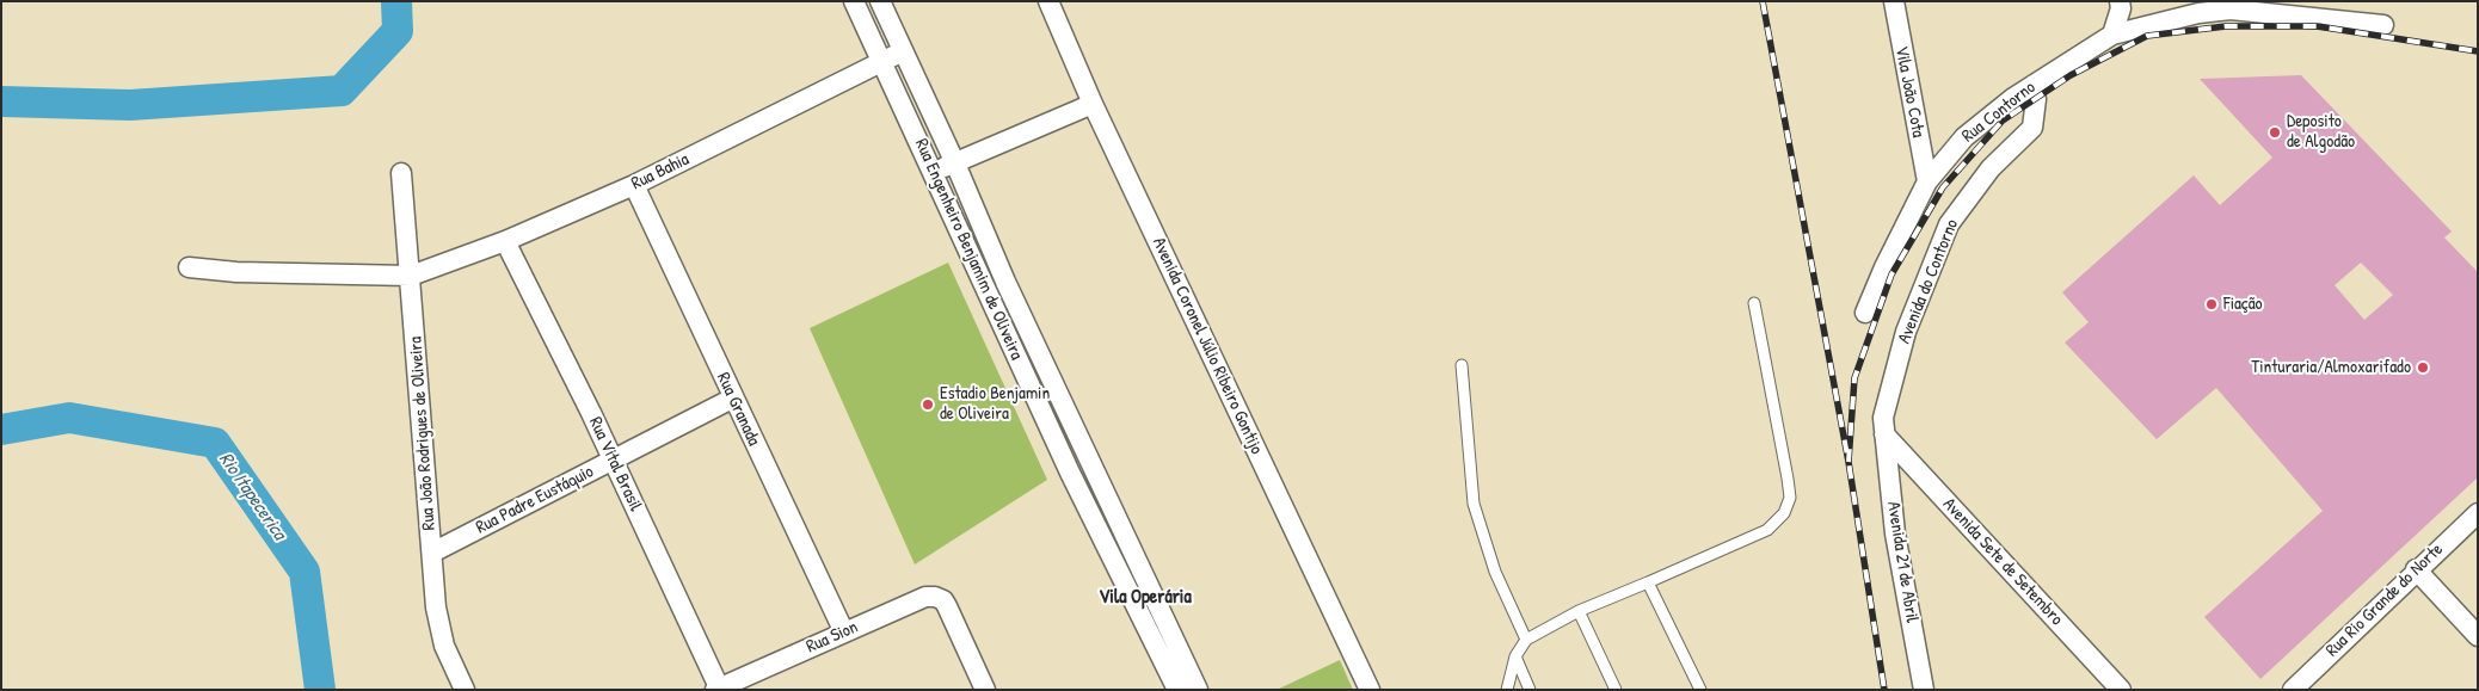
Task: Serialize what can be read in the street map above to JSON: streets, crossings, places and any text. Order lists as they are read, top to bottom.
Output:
{
  "streets": {
    "street": [
      "Vila João Cota",
      "Rua Contorno",
      "Rua Bahia",
      "Rua Engenheiro Benjamim de Oliveira",
      "Avenida do Contorno",
      "Avenida Coronel Júlio Ribeiro Gontijo",
      "Rua Granada",
      "Rua João Rodrigues de Oliveira",
      "Rua Vital Brasil",
      "Rua Padre Eustáquio",
      "Avenida 21 de Abril",
      "Avenida Sete de Setembro",
      "Rua Rio Grande do Norte",
      "Rua Sion"
    ]
  },
  "crossings": [
    ["Vila João Cota", "Rua Contorno"],
    ["Rua Contorno", "Avenida do Contorno"],
    ["Rua Bahia", "Rua Engenheiro Benjamim de Oliveira"],
    ["Rua Bahia", "Rua Granada"],
    ["Rua Bahia", "Rua João Rodrigues de Oliveira"],
    ["Rua Bahia", "Rua Vital Brasil"],
    ["Avenida do Contorno", "Avenida 21 de Abril"],
    ["Avenida do Contorno", "Avenida Sete de Setembro"],
    ["Rua Granada", "Rua Padre Eustáquio"],
    ["Rua Granada", "Rua Sion"],
    ["Rua João Rodrigues de Oliveira", "Rua Padre Eustáquio"],
    ["Rua Vital Brasil", "Rua Padre Eustáquio"],
    ["Rua Vital Brasil", "Rua Sion"],
    ["Avenida 21 de Abril", "Avenida Sete de Setembro"]
  ],
  "districts": ["Vila Operária"],
  "water": ["Rio Itapecerica"],
  "places": [
    "Deposito de Algodão",
    "Fiação",
    "Tinturaria/Almoxarifado",
    "Estadio Benjamin de Oliveira"
  ]
}
